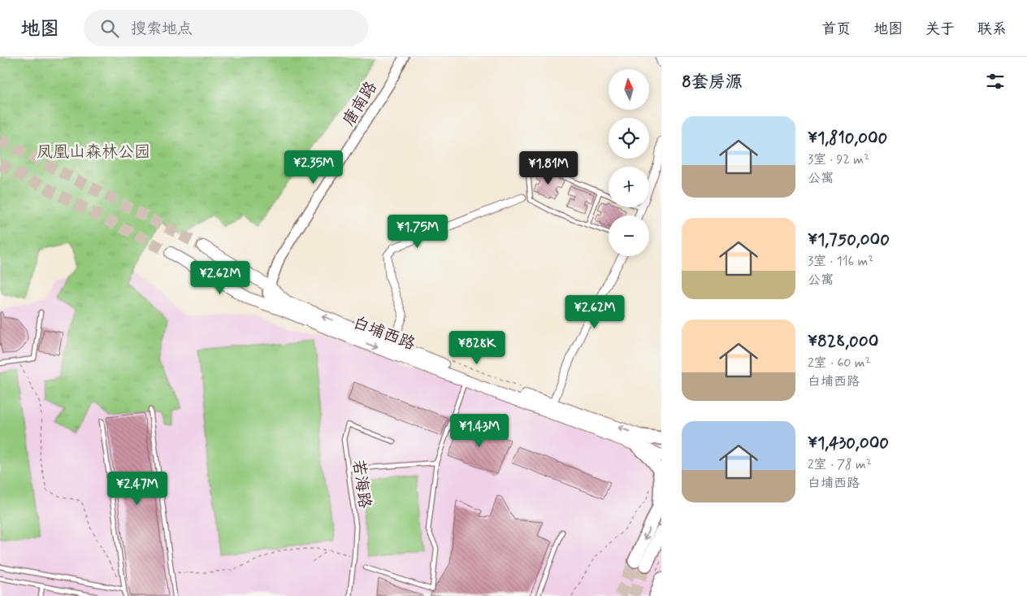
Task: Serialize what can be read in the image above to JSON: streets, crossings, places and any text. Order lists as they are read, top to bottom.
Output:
{
  "streets": {
    "main road": ["白埔西路"],
    "street": ["唐南路"],
    "lane": ["若海路"]
  },
  "crossings": [
    ["唐南路", "白埔西路"]
  ],
  "parks": ["凤凰山森林公园"],
  "north": "top",
  "page": {
    "header": "地图",
    "search": "搜索地点",
    "nav": [
      "首页",
      "地图",
      "关于",
      "联系"
    ],
    "heading": "8套房源",
    "map_buttons": ["+", "−"],
    "list": [
      {
        "name": "¥1,810,000",
        "note": "3室 · 92 m² · 公寓"
      },
      {
        "name": "¥1,750,000",
        "note": "3室 · 116 m² · 公寓"
      },
      {
        "name": "¥828,000",
        "note": "2室 · 60 m² · 白埔西路"
      },
      {
        "name": "¥1,430,000",
        "note": "2室 · 78 m² · 白埔西路"
      }
    ],
    "price": [
      "¥2.35M",
      "¥1.81M",
      "¥1.75M",
      "¥2.62M",
      "¥2.62M",
      "¥828K",
      "¥1.43M",
      "¥2.47M"
    ]
  }
}
